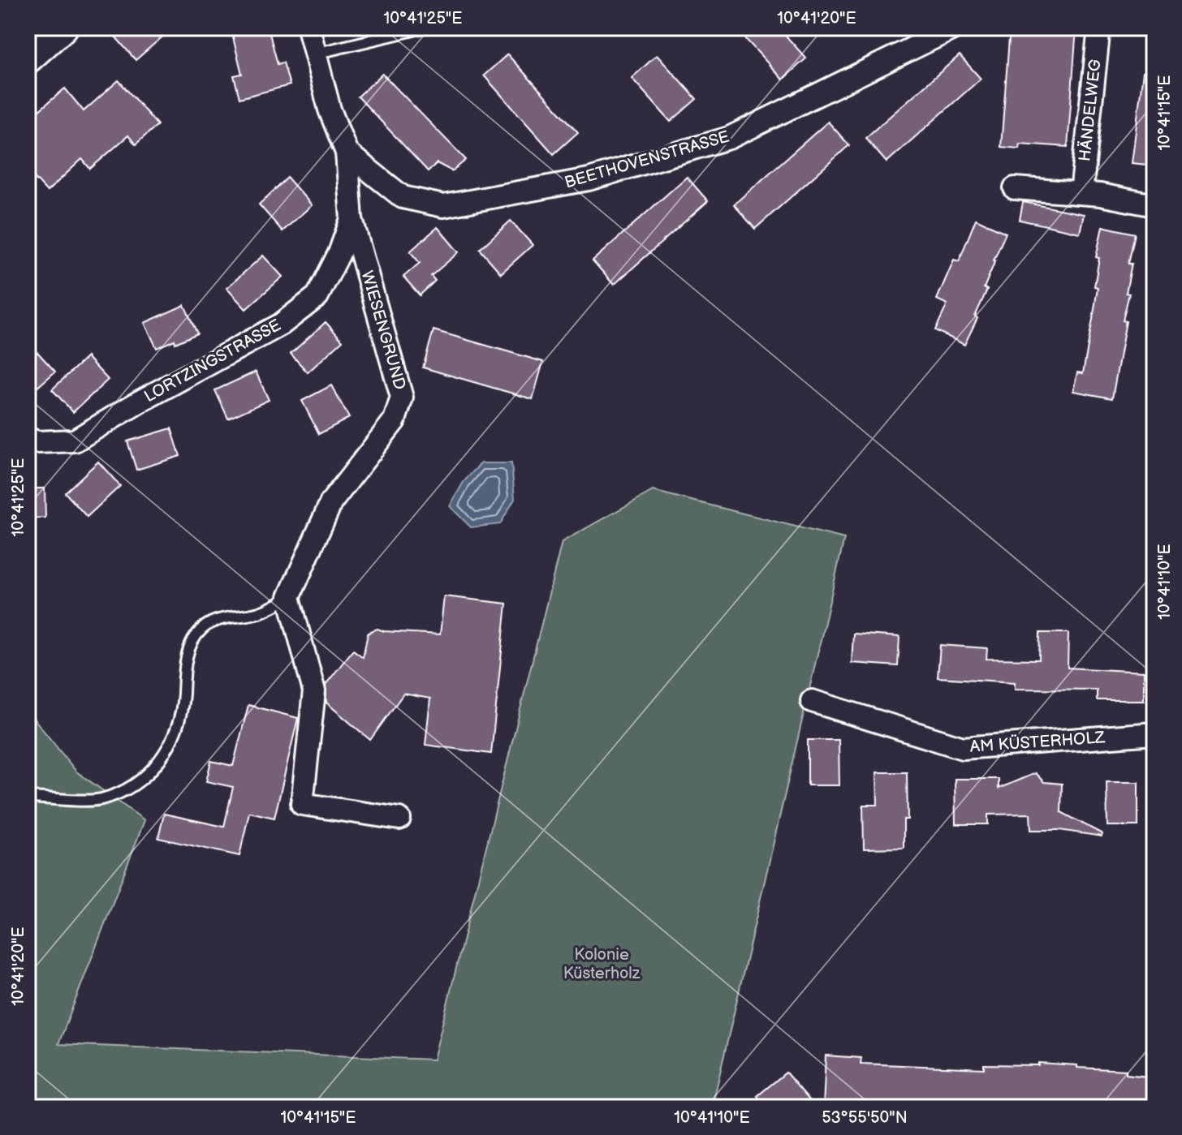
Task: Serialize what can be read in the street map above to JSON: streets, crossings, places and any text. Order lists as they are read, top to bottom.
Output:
{
  "streets": {
    "street": [
      "HÄNDELWEG",
      "BEETHOVENSTRASSE",
      "WIESENGRUND",
      "LORTZINGSTRASSE",
      "AM KÜSTERHOLZ"
    ]
  },
  "crossings": [
    ["BEETHOVENSTRASSE", "WIESENGRUND"],
    ["WIESENGRUND", "LORTZINGSTRASSE"]
  ],
  "parks": ["Kolonie Küsterholz"],
  "coordinates": [
    "10°41'25\"E",
    "10°41'20\"E",
    "10°41'15\"E",
    "10°41'10\"E",
    "53°55'50\"N"
  ]
}
